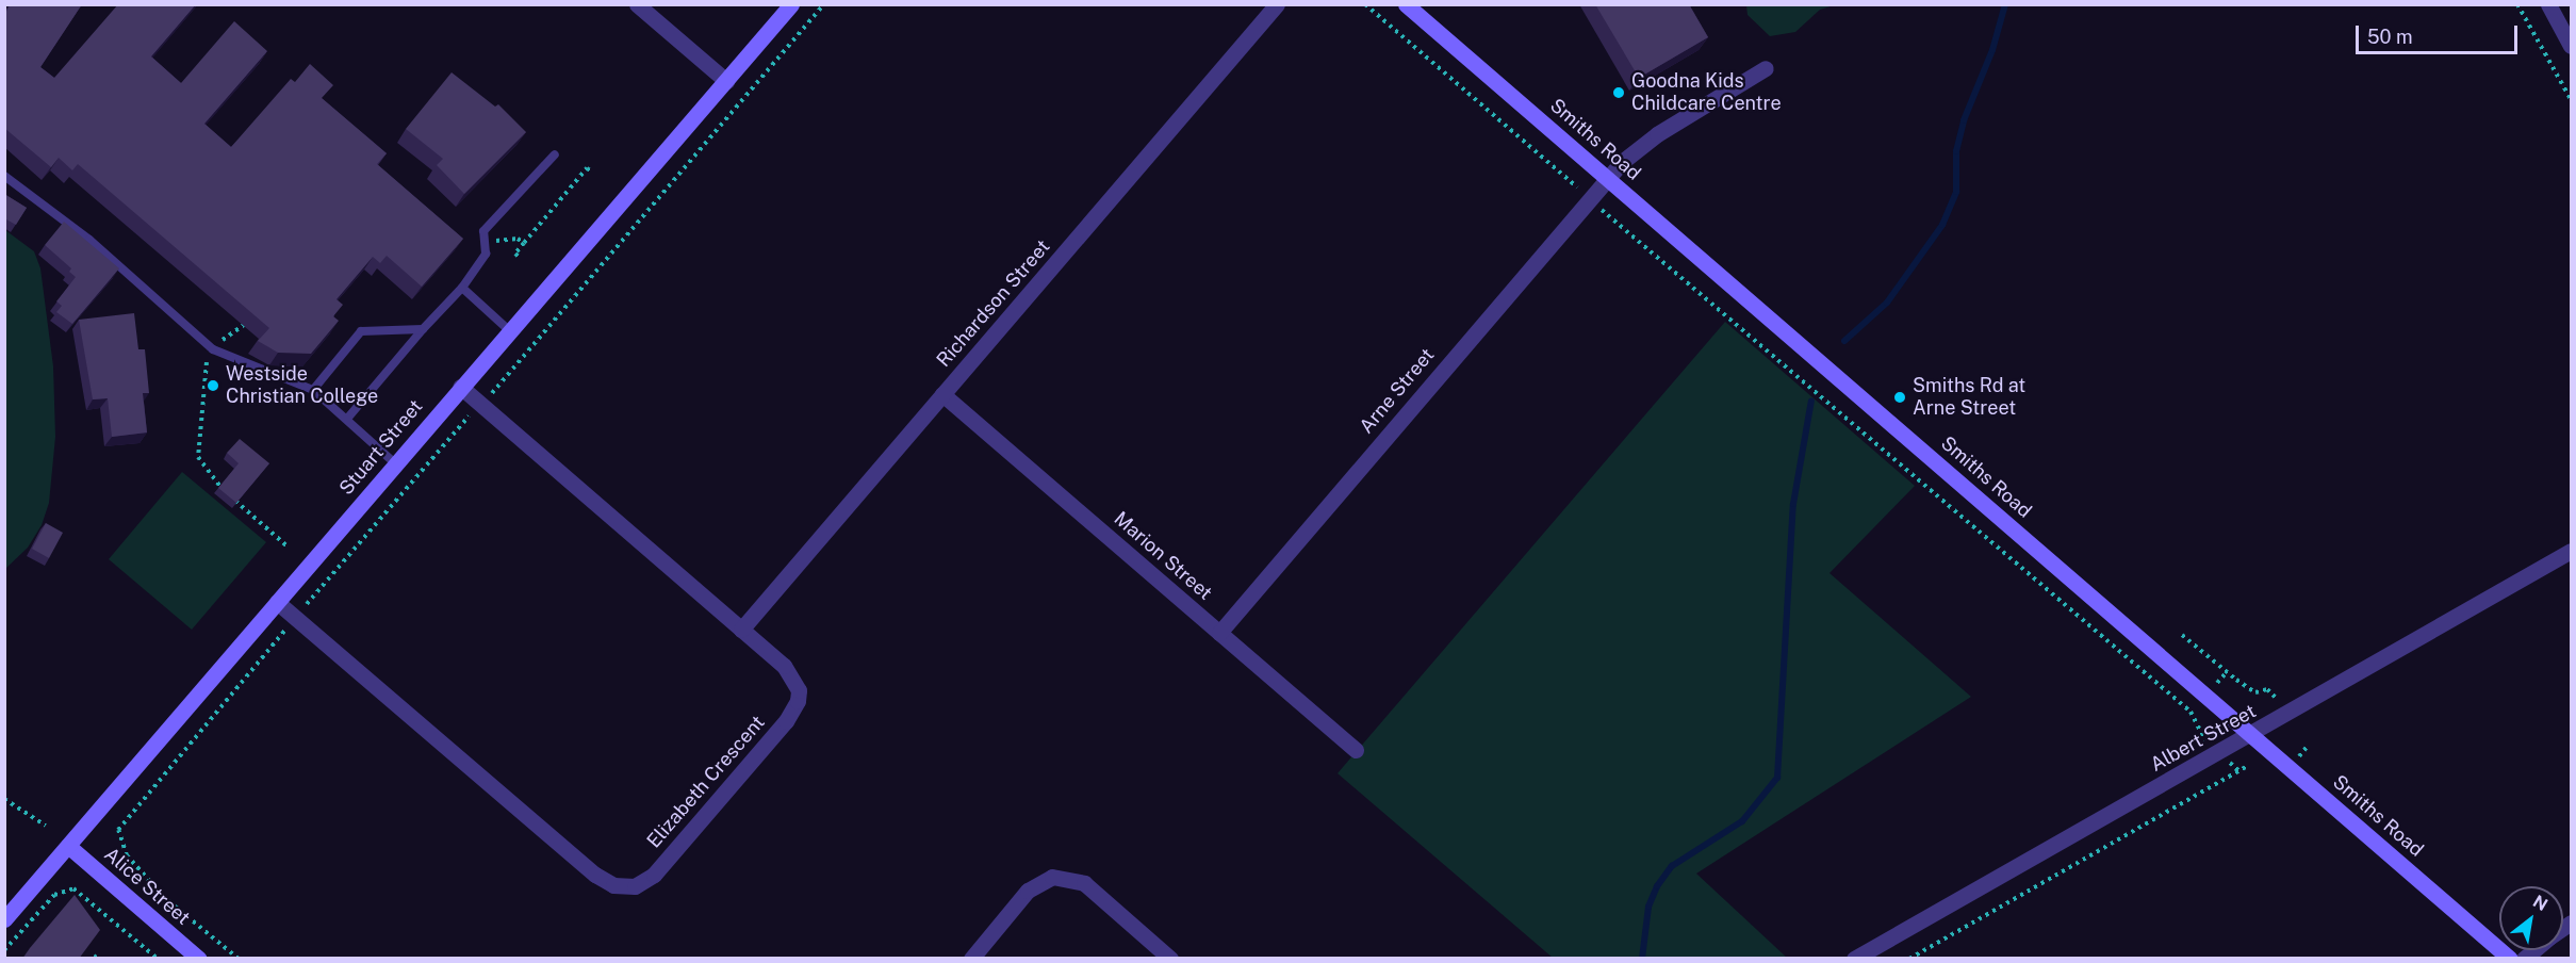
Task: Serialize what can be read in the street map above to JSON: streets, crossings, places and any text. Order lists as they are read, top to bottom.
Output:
{
  "streets": {
    "street": [
      "Smiths Road",
      "Richardson Street",
      "Arne Street",
      "Stuart Street",
      "Marion Street",
      "Albert Street",
      "Elizabeth Crescent",
      "Alice Street"
    ]
  },
  "crossings": [
    ["Smiths Road", "Arne Street"],
    ["Smiths Road", "Albert Street"],
    ["Richardson Street", "Marion Street"],
    ["Richardson Street", "Elizabeth Crescent"],
    ["Arne Street", "Marion Street"],
    ["Stuart Street", "Elizabeth Crescent"],
    ["Stuart Street", "Alice Street"]
  ],
  "places": ["Goodna Kids Childcare Centre", "Westside Christian College", "Smiths Rd at Arne Street"],
  "scale_bar": "50 m",
  "north": "top right"
}
